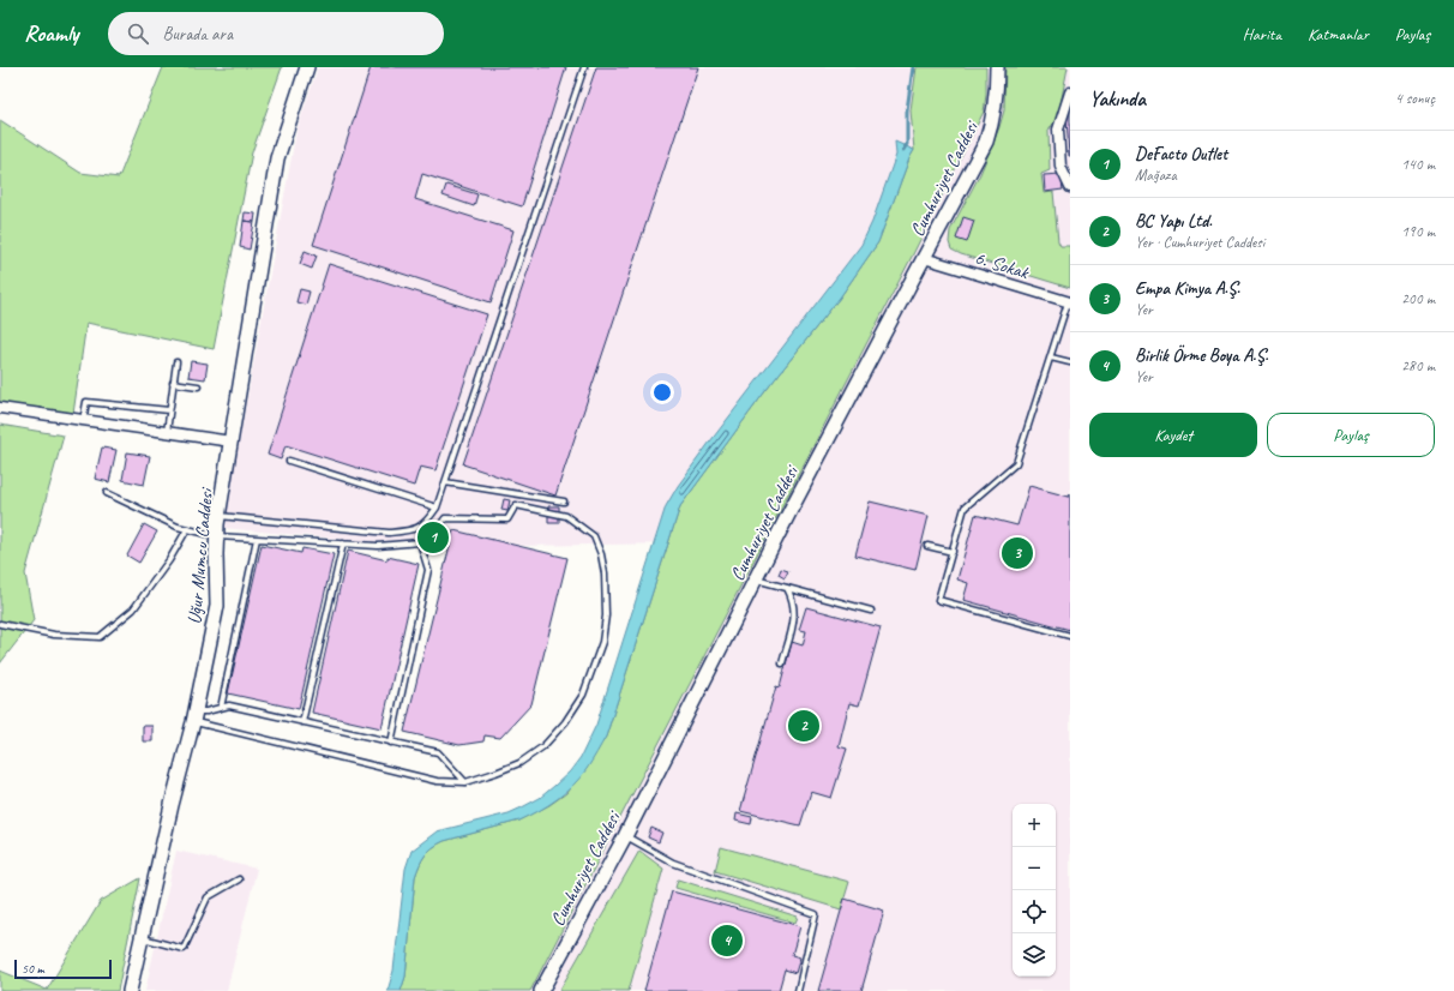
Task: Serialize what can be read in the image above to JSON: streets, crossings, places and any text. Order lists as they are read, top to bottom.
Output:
{
  "streets": {
    "street": ["Cumhuriyet Caddesi", "6. Sokak", "Uğur Mumcu Caddesi"]
  },
  "crossings": [
    ["Cumhuriyet Caddesi", "6. Sokak"]
  ],
  "scale_bar": "50 m",
  "page": {
    "header": "Roamly",
    "search": "Burada ara",
    "nav": ["Harita", "Katmanlar", "Paylaş"],
    "heading": ["Yakında", "4 sonuç"],
    "list": [
      {
        "mark": "1",
        "name": "DeFacto Outlet",
        "note": "Mağaza",
        "value": "140 m"
      },
      {
        "mark": "2",
        "name": "BC Yapı Ltd.",
        "note": "Yer · Cumhuriyet Caddesi",
        "value": "190 m"
      },
      {
        "mark": "3",
        "name": "Empa Kimya A.Ş.",
        "note": "Yer",
        "value": "200 m"
      },
      {
        "mark": "4",
        "name": "Birlik Örme Boya A.Ş.",
        "note": "Yer",
        "value": "280 m"
      }
    ],
    "buttons": ["Kaydet", "Paylaş"],
    "pins": [
      "1",
      "3",
      "2",
      "4"
    ],
    "map_buttons": ["+", "−"],
    "scale": "50 m"
  }
}
